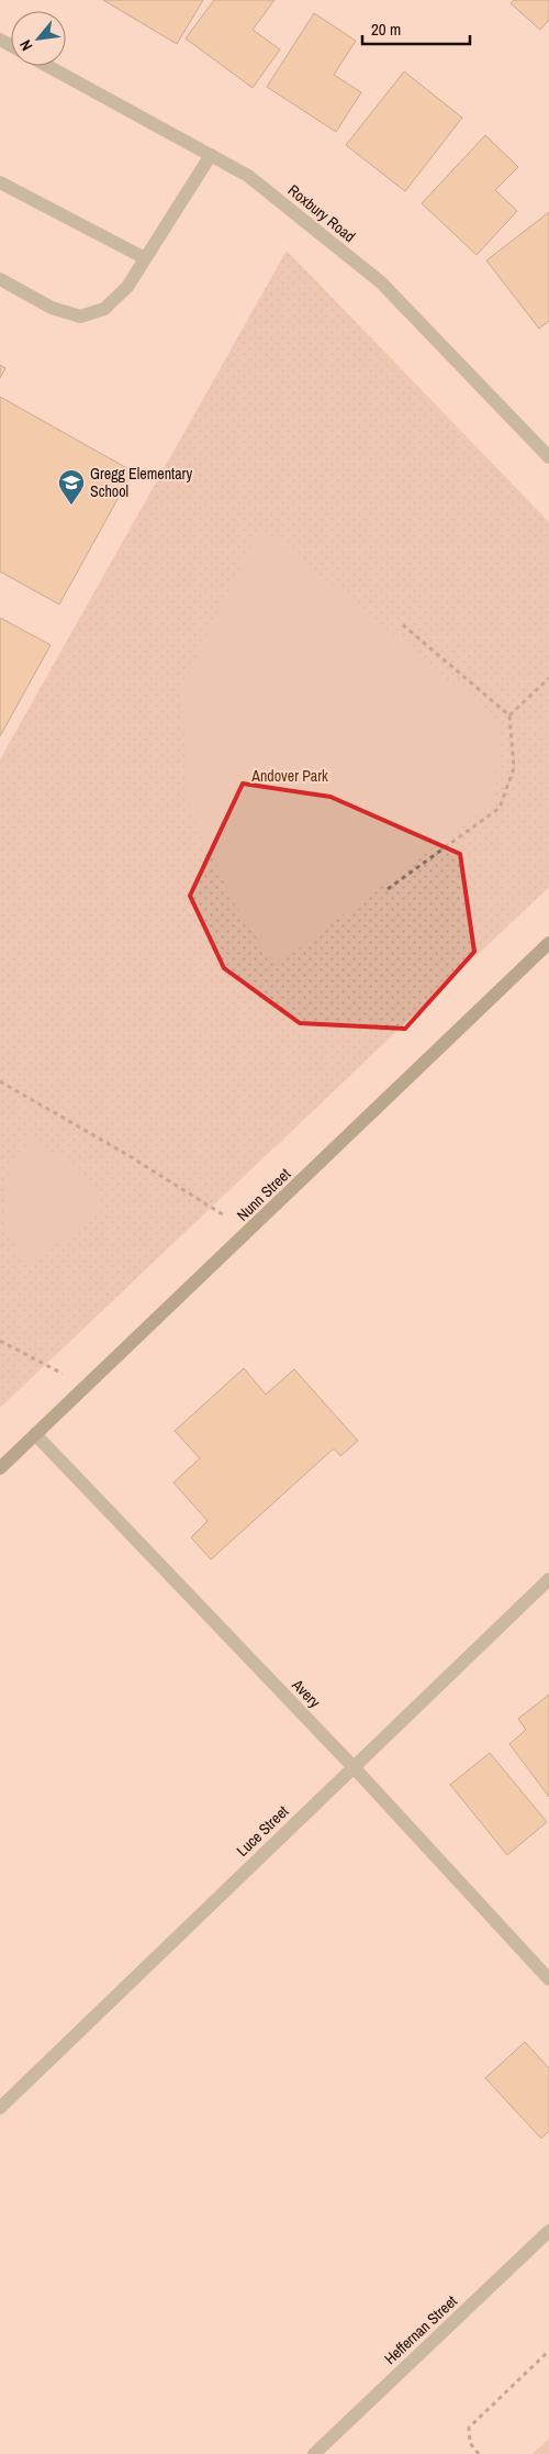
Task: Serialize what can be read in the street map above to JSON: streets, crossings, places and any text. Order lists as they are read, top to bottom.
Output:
{
  "streets": {
    "street": [
      "Roxbury Road",
      "Nunn Street",
      "Avery",
      "Luce Street",
      "Heffernan Street"
    ]
  },
  "crossings": [
    ["Nunn Street", "Avery"],
    ["Avery", "Luce Street"]
  ],
  "parks": ["Andover Park"],
  "places": {
    "school or university": ["Gregg Elementary School"]
  },
  "scale_bar": "20 m",
  "north": "bottom left"
}
